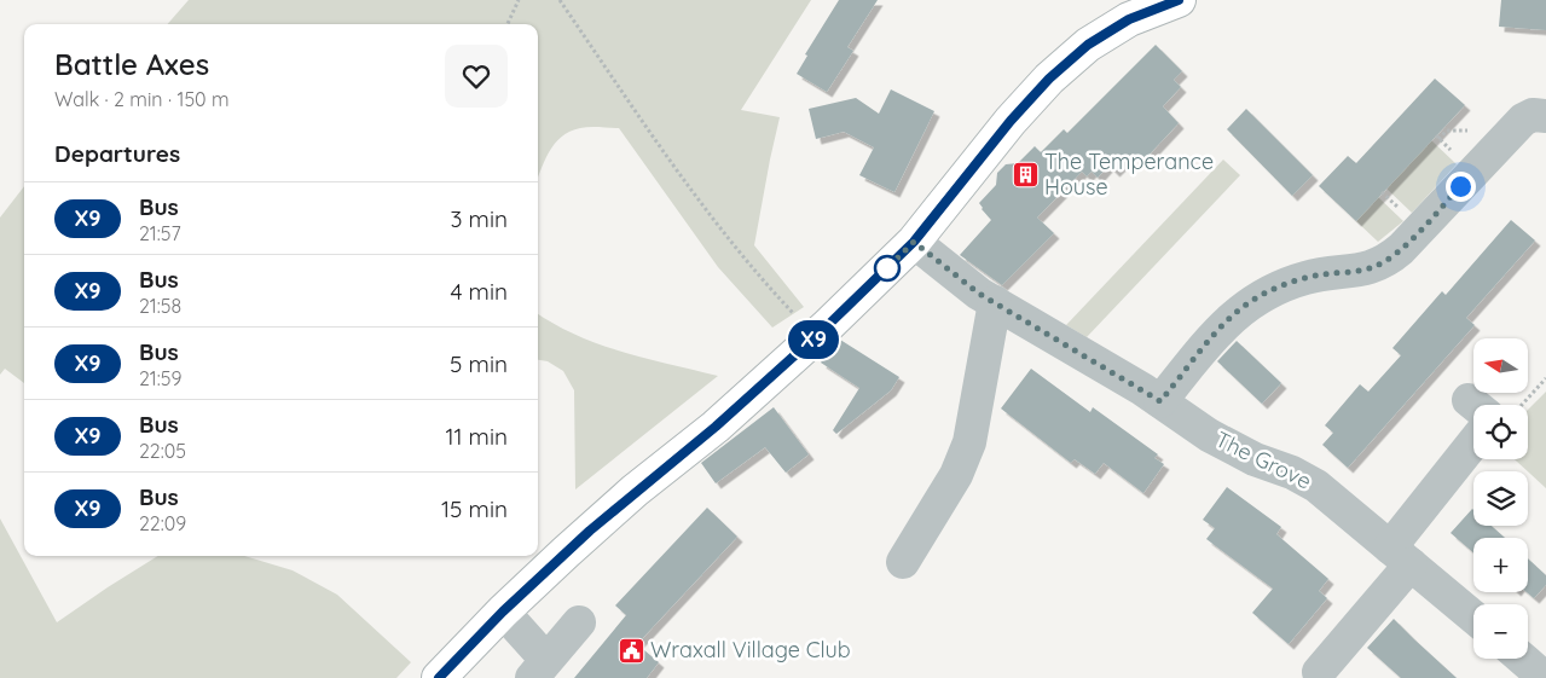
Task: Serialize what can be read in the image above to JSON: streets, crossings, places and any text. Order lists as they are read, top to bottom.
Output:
{
  "streets": {
    "street": ["The Grove"]
  },
  "places": {
    "building": ["The Temperance House"],
    "public building": ["Wraxall Village Club"]
  },
  "lines": ["bus line X9"],
  "north": "left",
  "page": {
    "on_map": "X9",
    "heading": [
      ["Battle Axes", "Walk · 2 min · 150 m"],
      "Departures"
    ],
    "list": [
      {
        "mark": "X9",
        "name": "Bus",
        "note": "21:57",
        "value": "3 min"
      },
      {
        "mark": "X9",
        "name": "Bus",
        "note": "21:58",
        "value": "4 min"
      },
      {
        "mark": "X9",
        "name": "Bus",
        "note": "21:59",
        "value": "5 min"
      },
      {
        "mark": "X9",
        "name": "Bus",
        "note": "22:05",
        "value": "11 min"
      },
      {
        "mark": "X9",
        "name": "Bus",
        "note": "22:09",
        "value": "15 min"
      }
    ],
    "map_buttons": ["+", "−"]
  }
}
